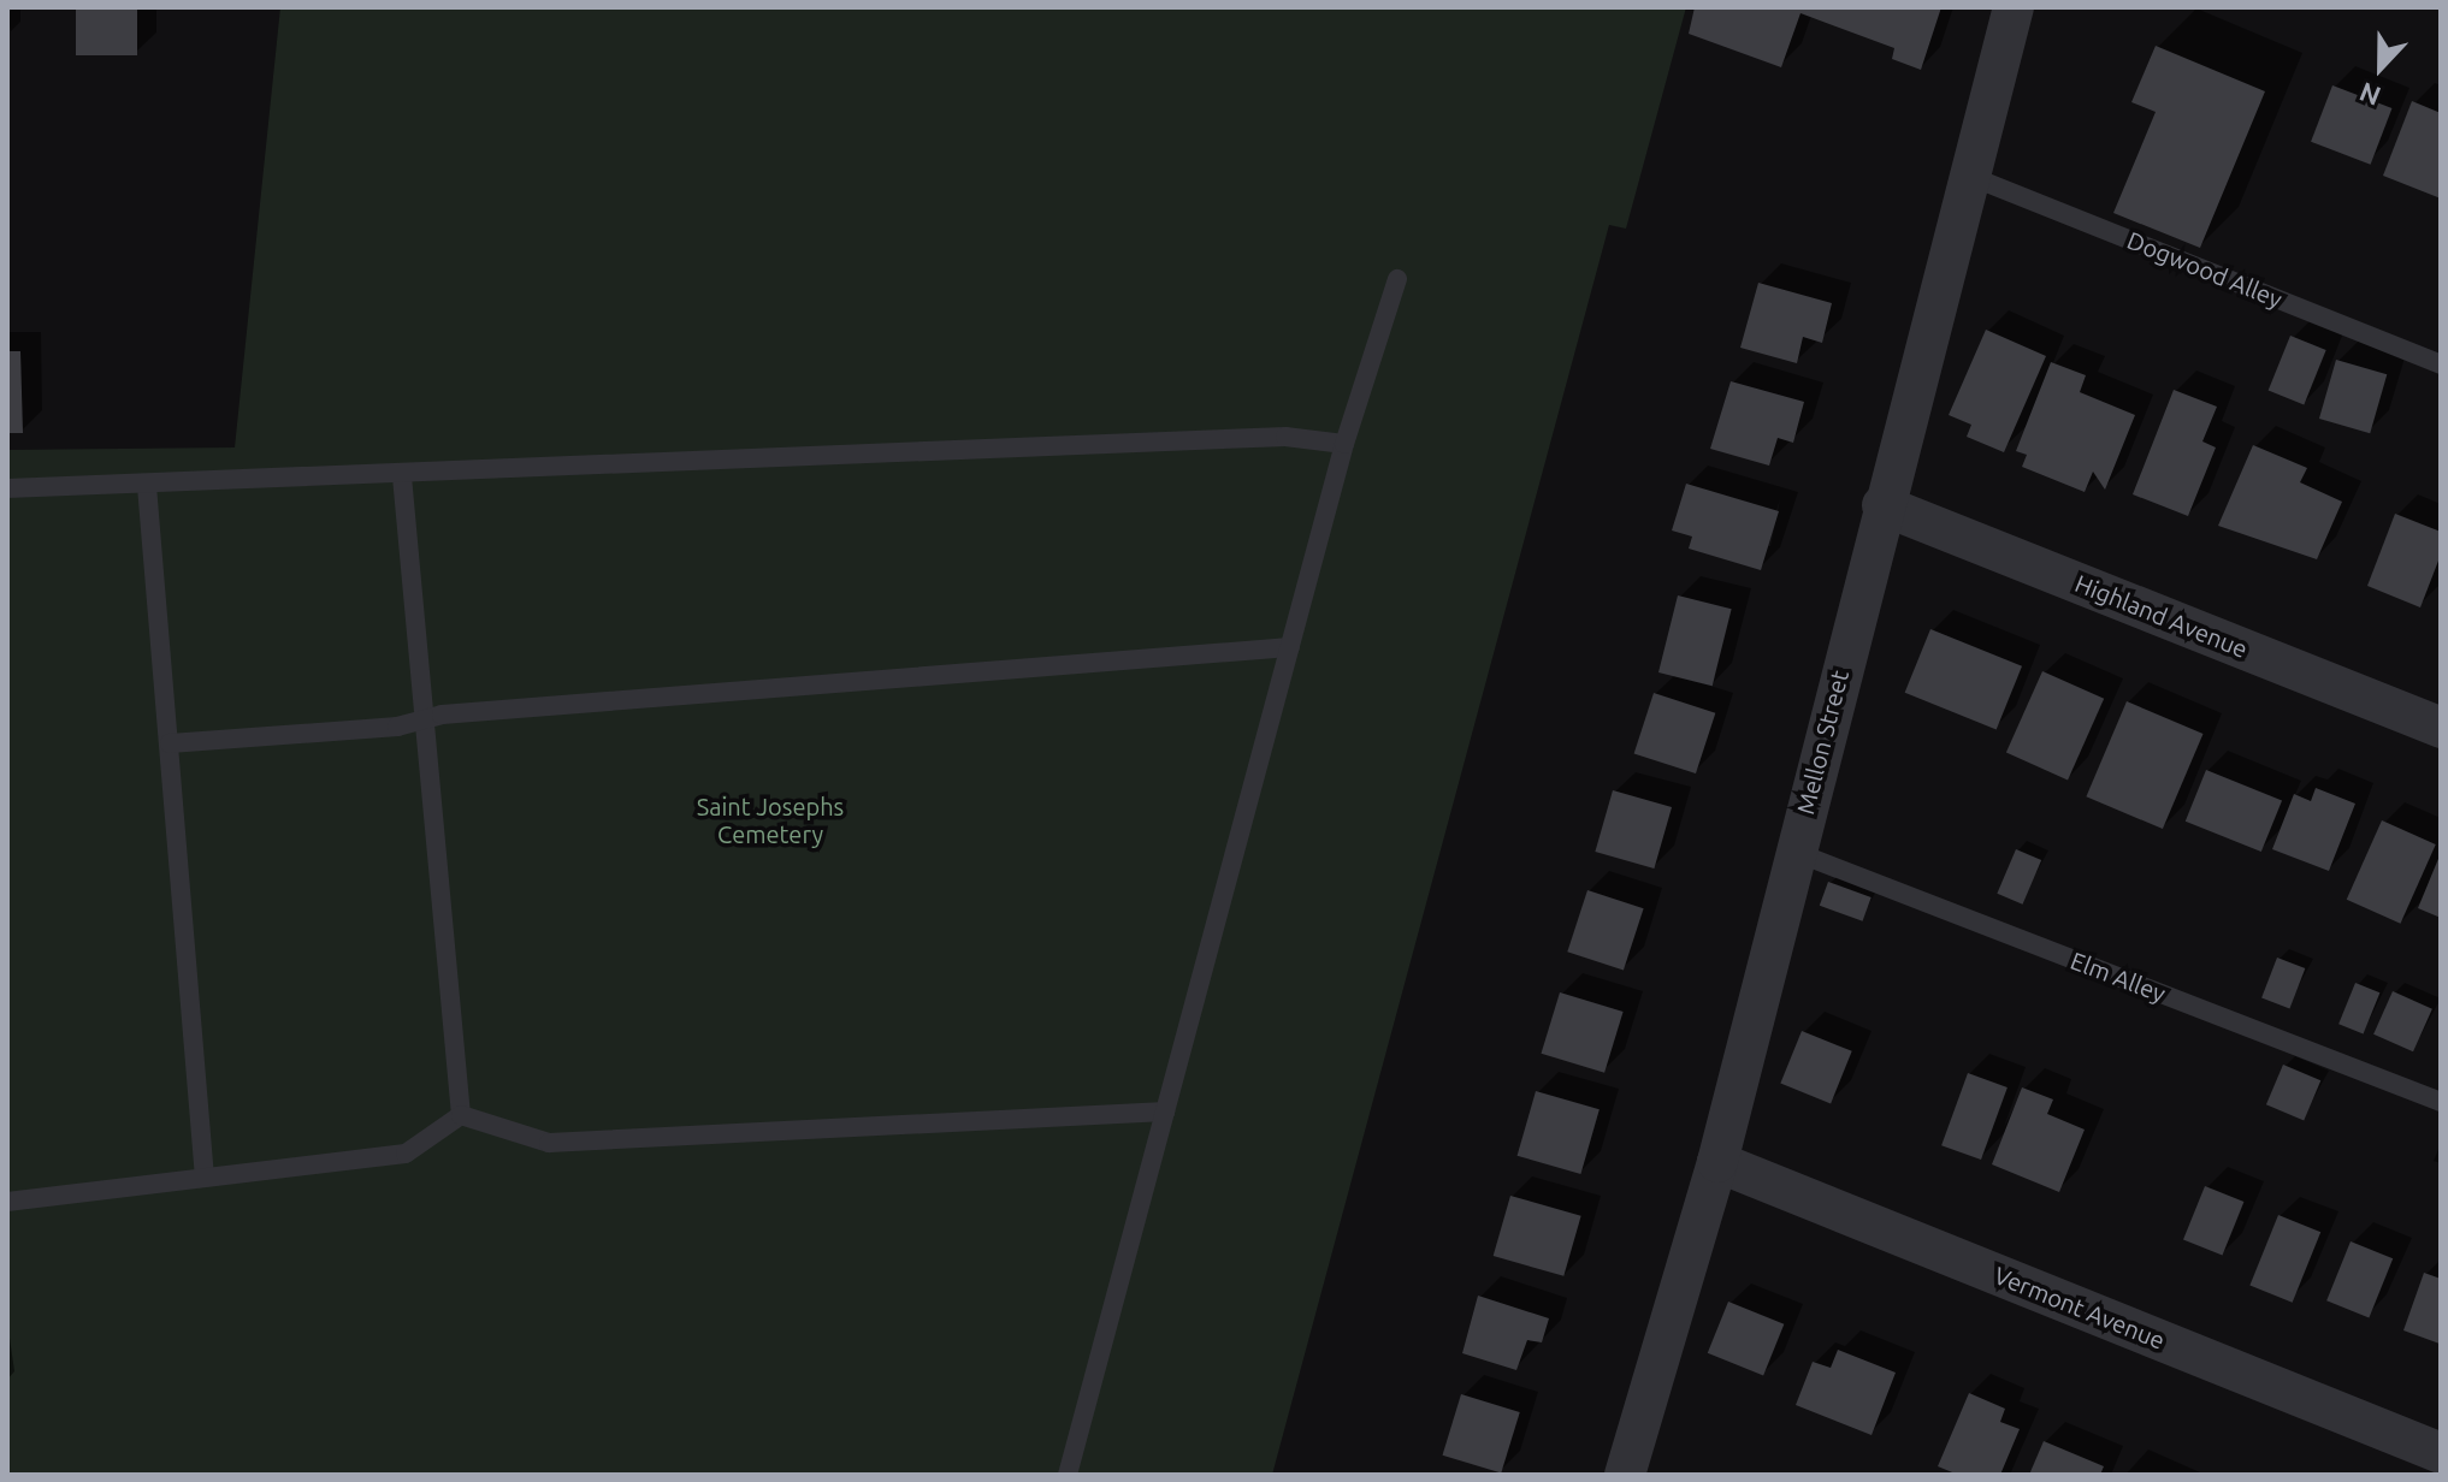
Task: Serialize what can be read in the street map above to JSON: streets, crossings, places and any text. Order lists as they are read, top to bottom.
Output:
{
  "streets": {
    "street": ["Highland Avenue", "Mellon Street", "Vermont Avenue"],
    "lane": ["Dogwood Alley", "Elm Alley"]
  },
  "crossings": [
    ["Dogwood Alley", "Mellon Street"],
    ["Highland Avenue", "Mellon Street"],
    ["Mellon Street", "Elm Alley"],
    ["Mellon Street", "Vermont Avenue"]
  ],
  "parks": ["Saint Josephs Cemetery"],
  "north": "bottom"
}
